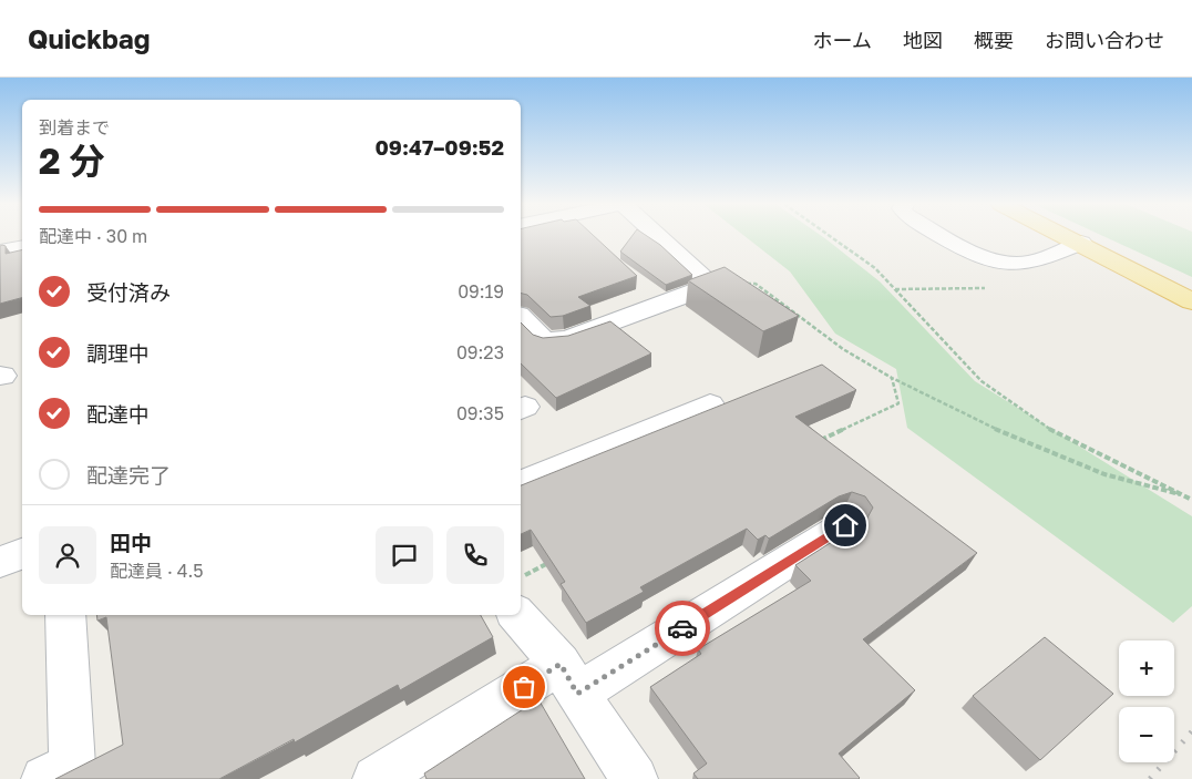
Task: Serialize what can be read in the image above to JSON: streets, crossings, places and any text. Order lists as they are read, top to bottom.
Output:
{
  "page": {
    "header": "Quickbag",
    "nav": [
      "ホーム",
      "地図",
      "概要",
      "お問い合わせ"
    ],
    "heading": ["2 分", "到着まで", "09:47–09:52"],
    "panel": ["田中", "配達員 · 4.5"],
    "bar": "配達中 · 30 m",
    "list": [
      ["受付済み", "09:19"],
      ["調理中", "09:23"],
      ["配達中", "09:35"],
      "配達完了"
    ],
    "map_buttons": ["+", "−"]
  }
}
